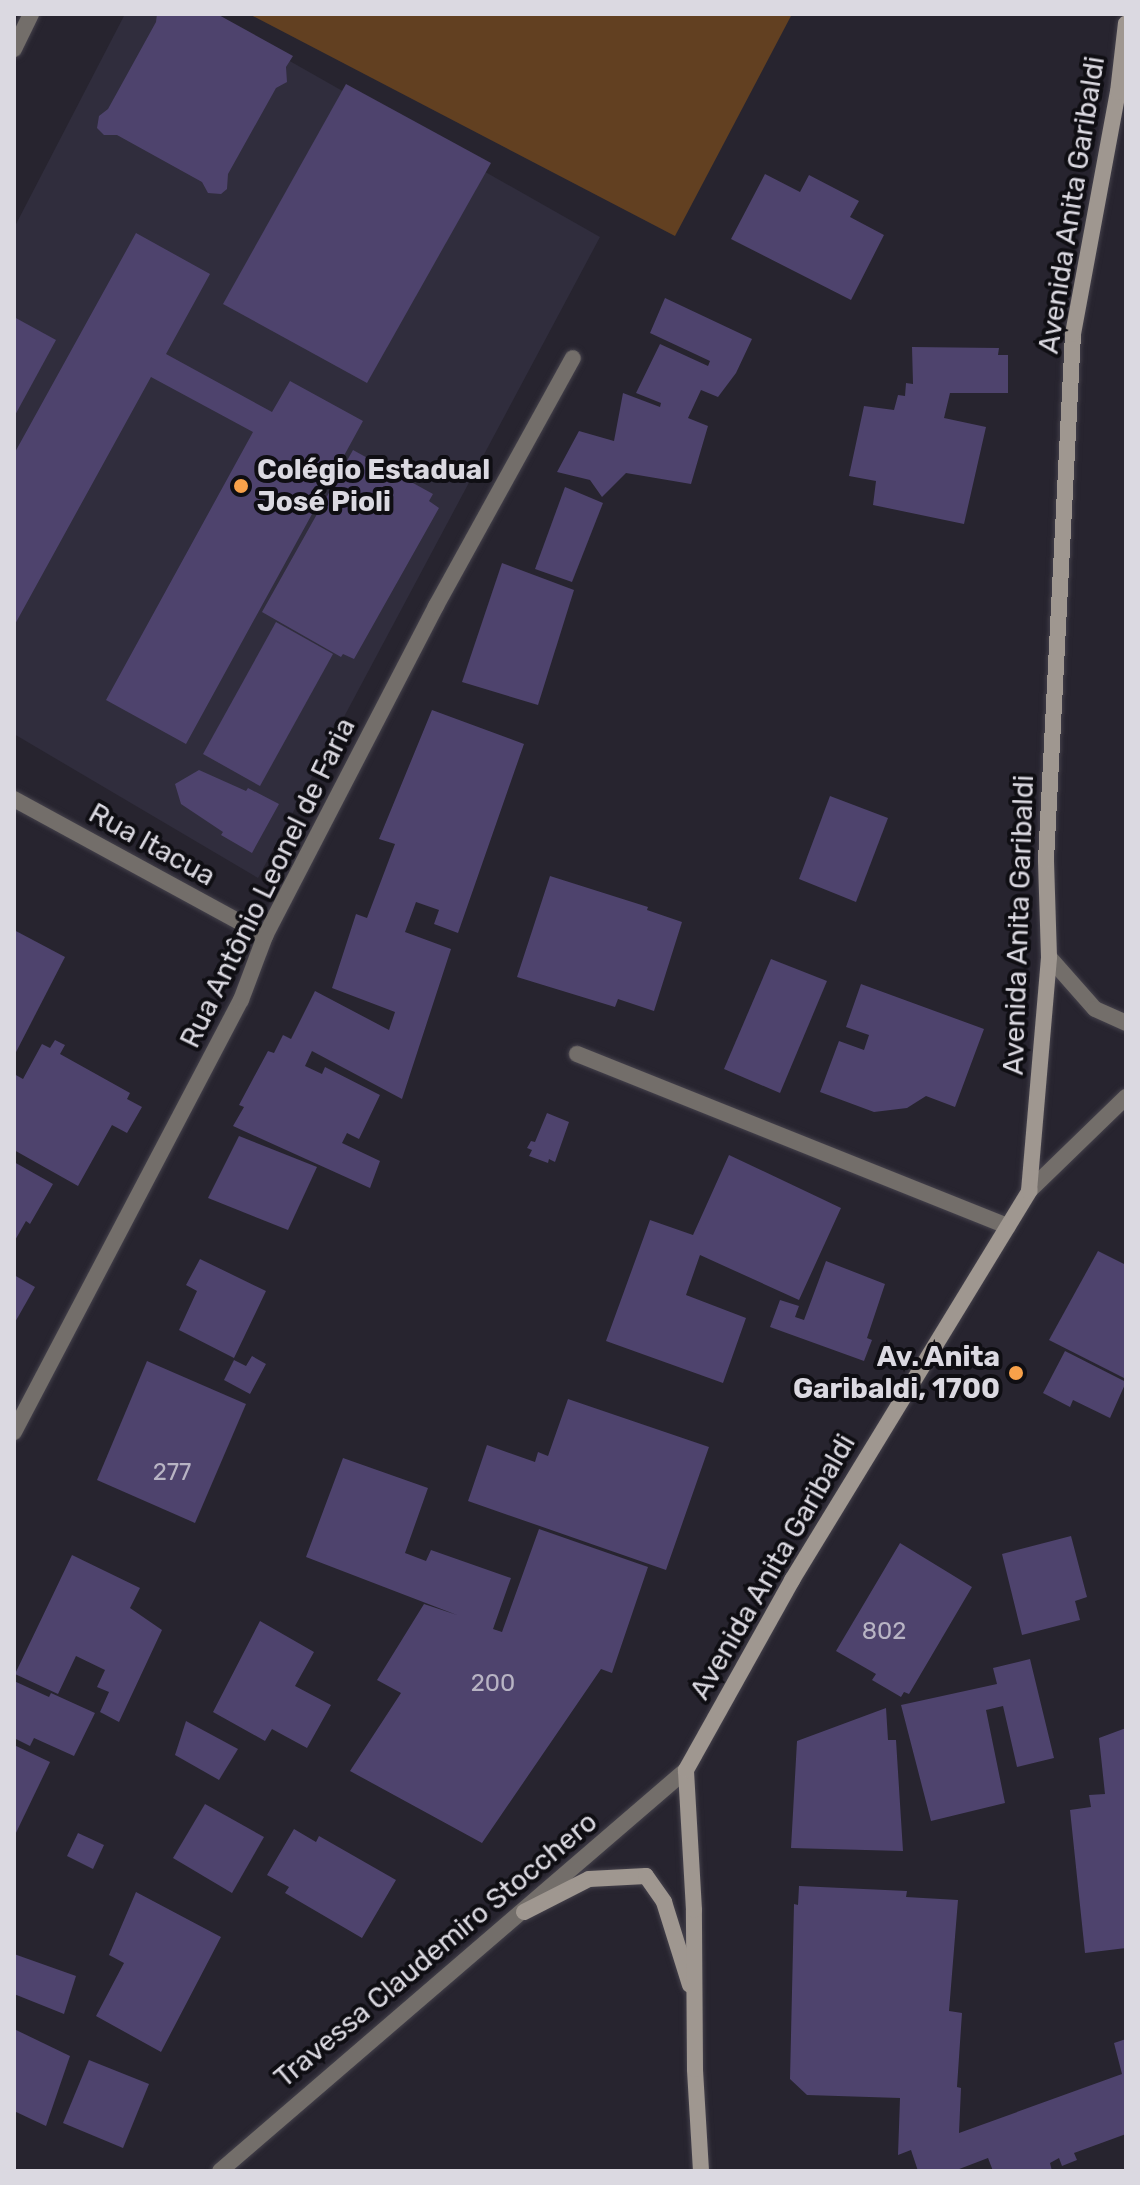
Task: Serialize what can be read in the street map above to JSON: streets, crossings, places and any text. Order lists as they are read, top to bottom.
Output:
{
  "streets": {
    "main road": ["Avenida Anita Garibaldi"],
    "street": ["Rua Itacua", "Rua Antônio Leonel de Faria", "Travessa Claudemiro Stocchero"]
  },
  "crossings": [
    ["Avenida Anita Garibaldi", "Travessa Claudemiro Stocchero"],
    ["Rua Itacua", "Rua Antônio Leonel de Faria"]
  ],
  "places": ["Colégio Estadual José Pioli", "Av. Anita Garibaldi, 1700"],
  "house_numbers": ["277", "802", "200"]
}
